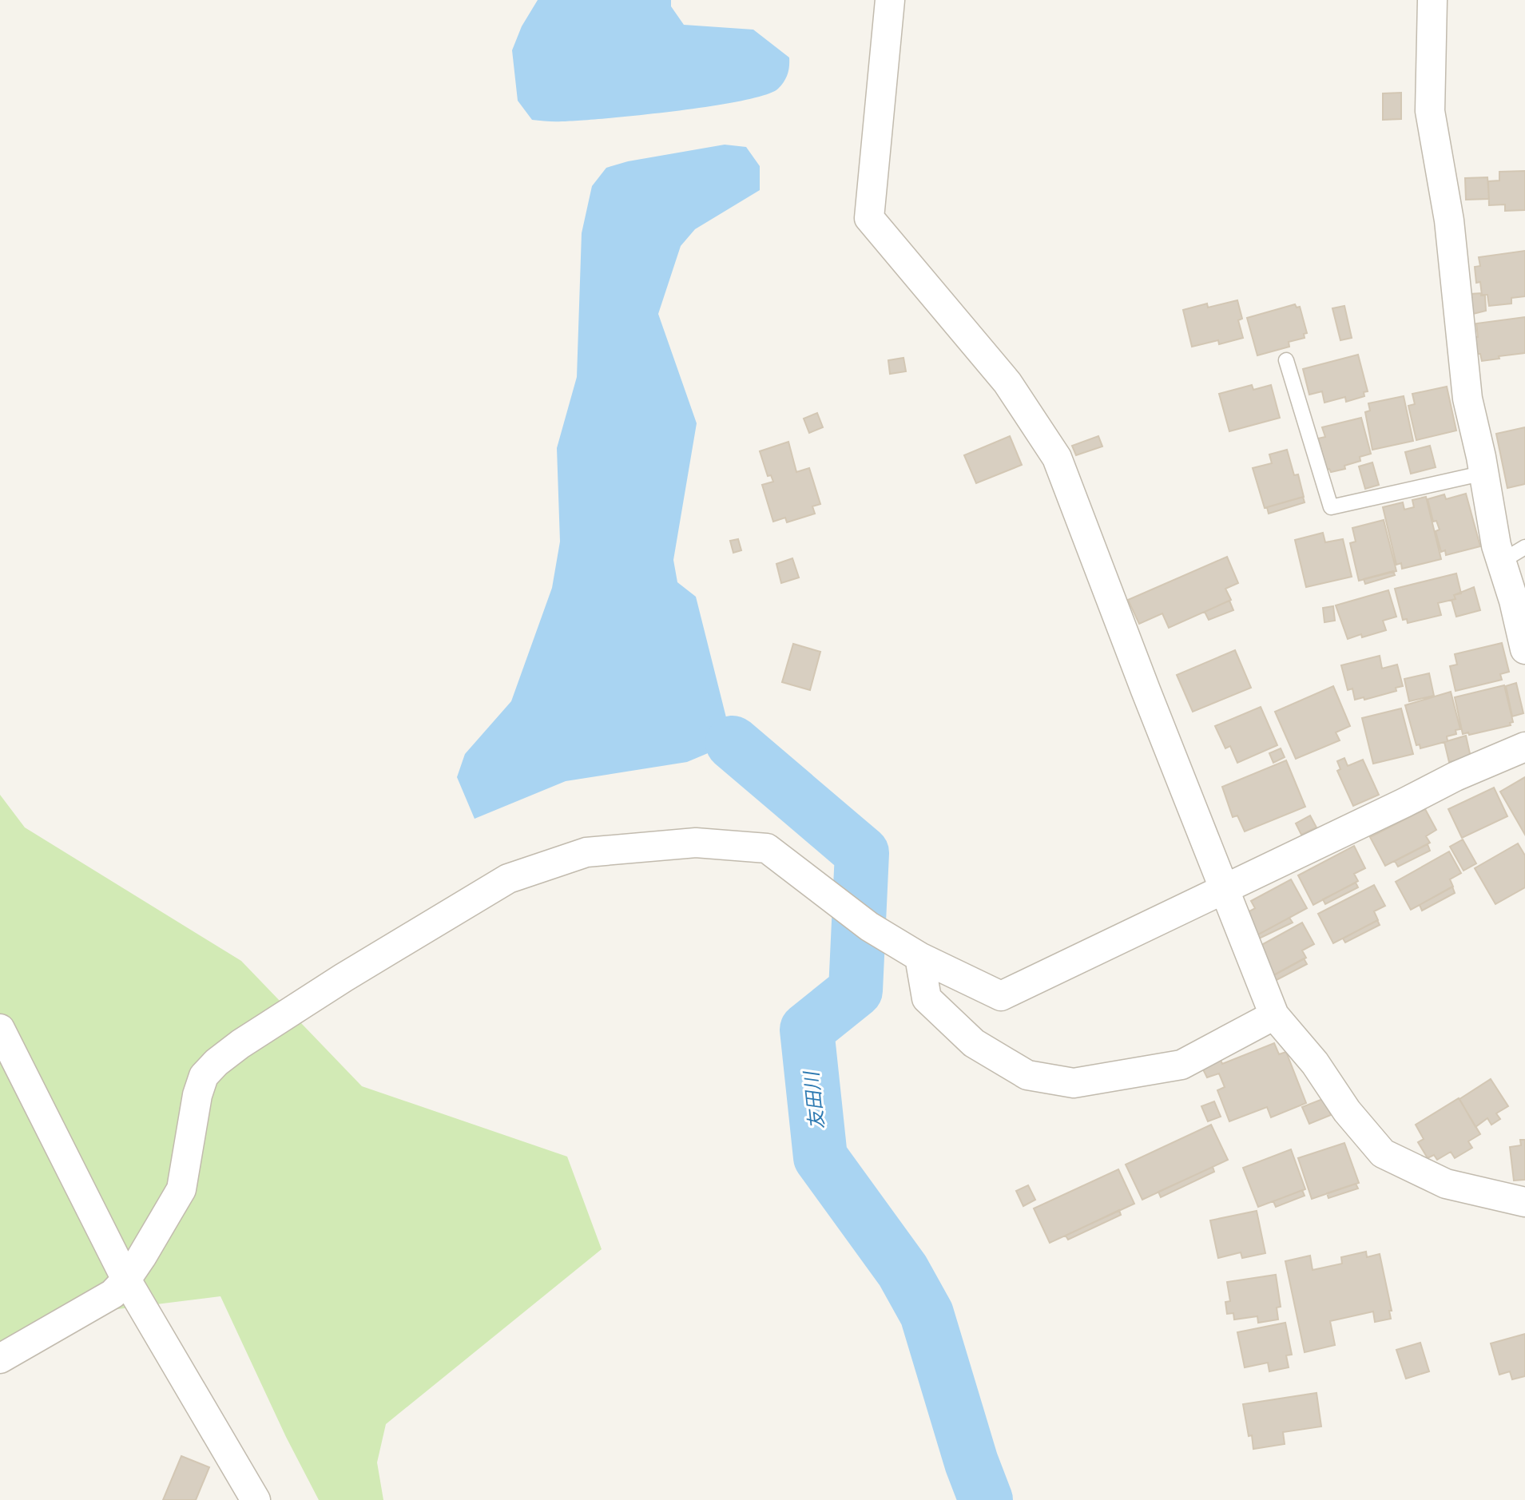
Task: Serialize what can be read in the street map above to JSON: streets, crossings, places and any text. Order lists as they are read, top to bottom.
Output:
{
  "water": ["友田川"]
}
